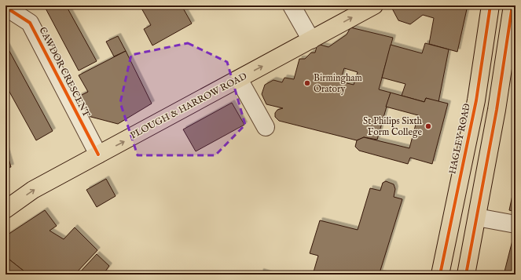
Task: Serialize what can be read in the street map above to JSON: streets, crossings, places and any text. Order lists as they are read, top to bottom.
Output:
{
  "streets": {
    "main road": ["PLOUGH & HARROW ROAD", "HAGLEY ROAD"],
    "street": ["CAWDOR CRESCENT"]
  },
  "crossings": [
    ["CAWDOR CRESCENT", "PLOUGH & HARROW ROAD"]
  ],
  "one_way": ["PLOUGH & HARROW ROAD"],
  "places": ["Birmingham Oratory", "St Philips Sixth Form College"]
}
